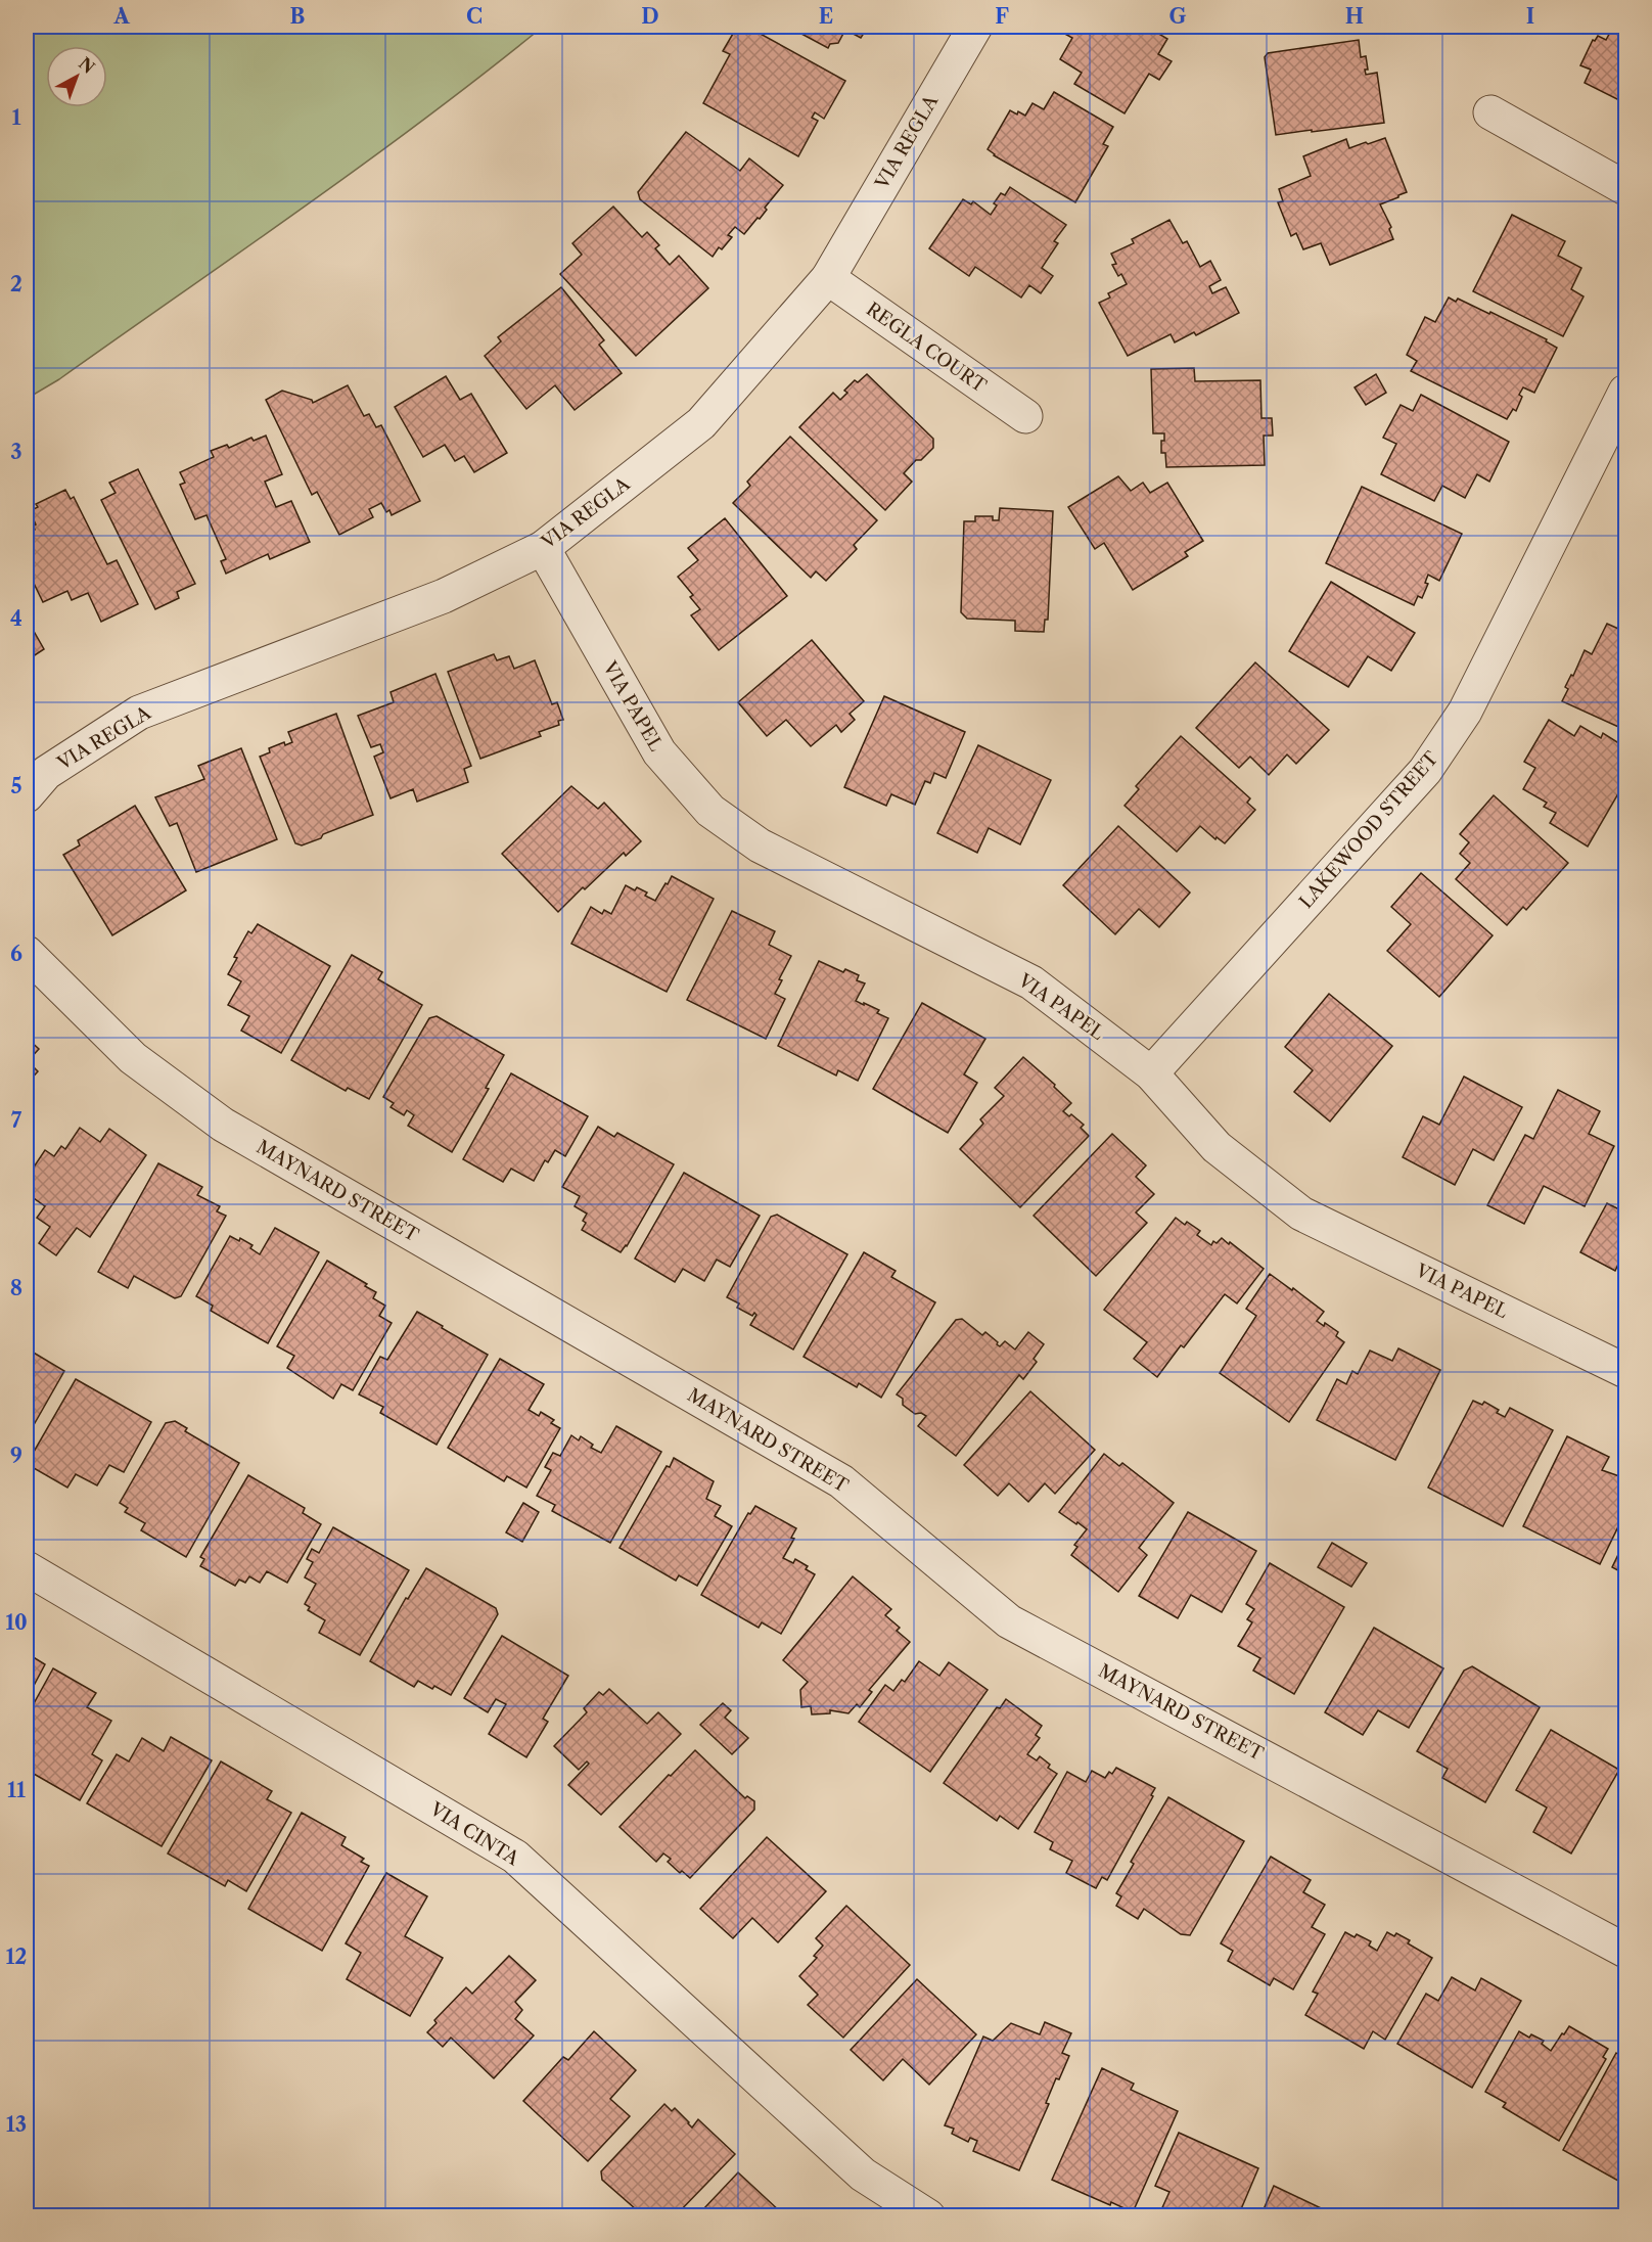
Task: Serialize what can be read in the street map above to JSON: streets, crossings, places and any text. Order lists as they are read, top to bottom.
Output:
{
  "streets": {
    "street": [
      "VIA REGLA",
      "REGLA COURT",
      "VIA PAPEL",
      "LAKEWOOD STREET",
      "MAYNARD STREET",
      "VIA CINTA"
    ]
  },
  "crossings": [
    ["VIA REGLA", "REGLA COURT"],
    ["VIA REGLA", "VIA PAPEL"],
    ["VIA PAPEL", "LAKEWOOD STREET"]
  ],
  "north": "top right",
  "grid": {
    "columns": [
      "A",
      "B",
      "C",
      "D",
      "E",
      "F",
      "G",
      "H",
      "I"
    ],
    "rows": [
      "1",
      "2",
      "3",
      "4",
      "5",
      "6",
      "7",
      "8",
      "9",
      "10",
      "11",
      "12",
      "13"
    ]
  }
}
